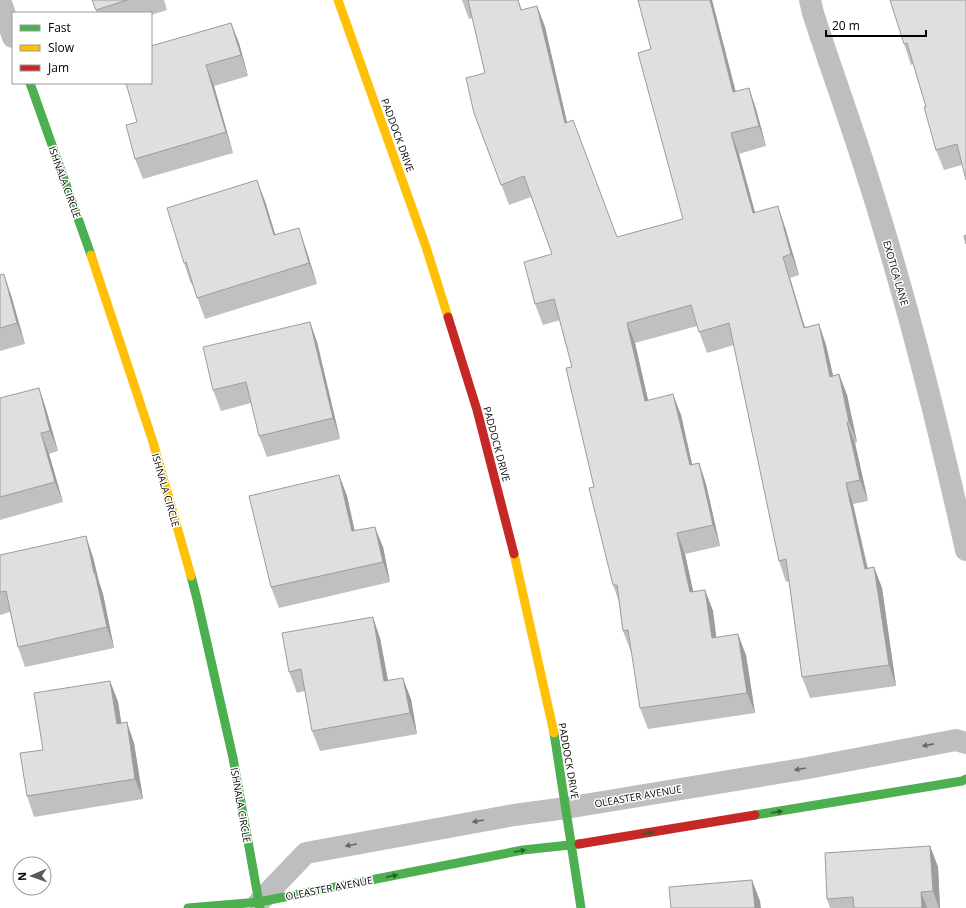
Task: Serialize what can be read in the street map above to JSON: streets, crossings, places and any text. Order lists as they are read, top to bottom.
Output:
{
  "streets": {
    "street": [
      "PADDOCK DRIVE",
      "ISHNALA CIRCLE",
      "EXOTICA LANE",
      "OLEASTER AVENUE"
    ]
  },
  "crossings": [
    ["PADDOCK DRIVE", "OLEASTER AVENUE"],
    ["ISHNALA CIRCLE", "OLEASTER AVENUE"]
  ],
  "legend": ["Fast", "Slow", "Jam"],
  "scale_bar": "20 m",
  "north": "left"
}
